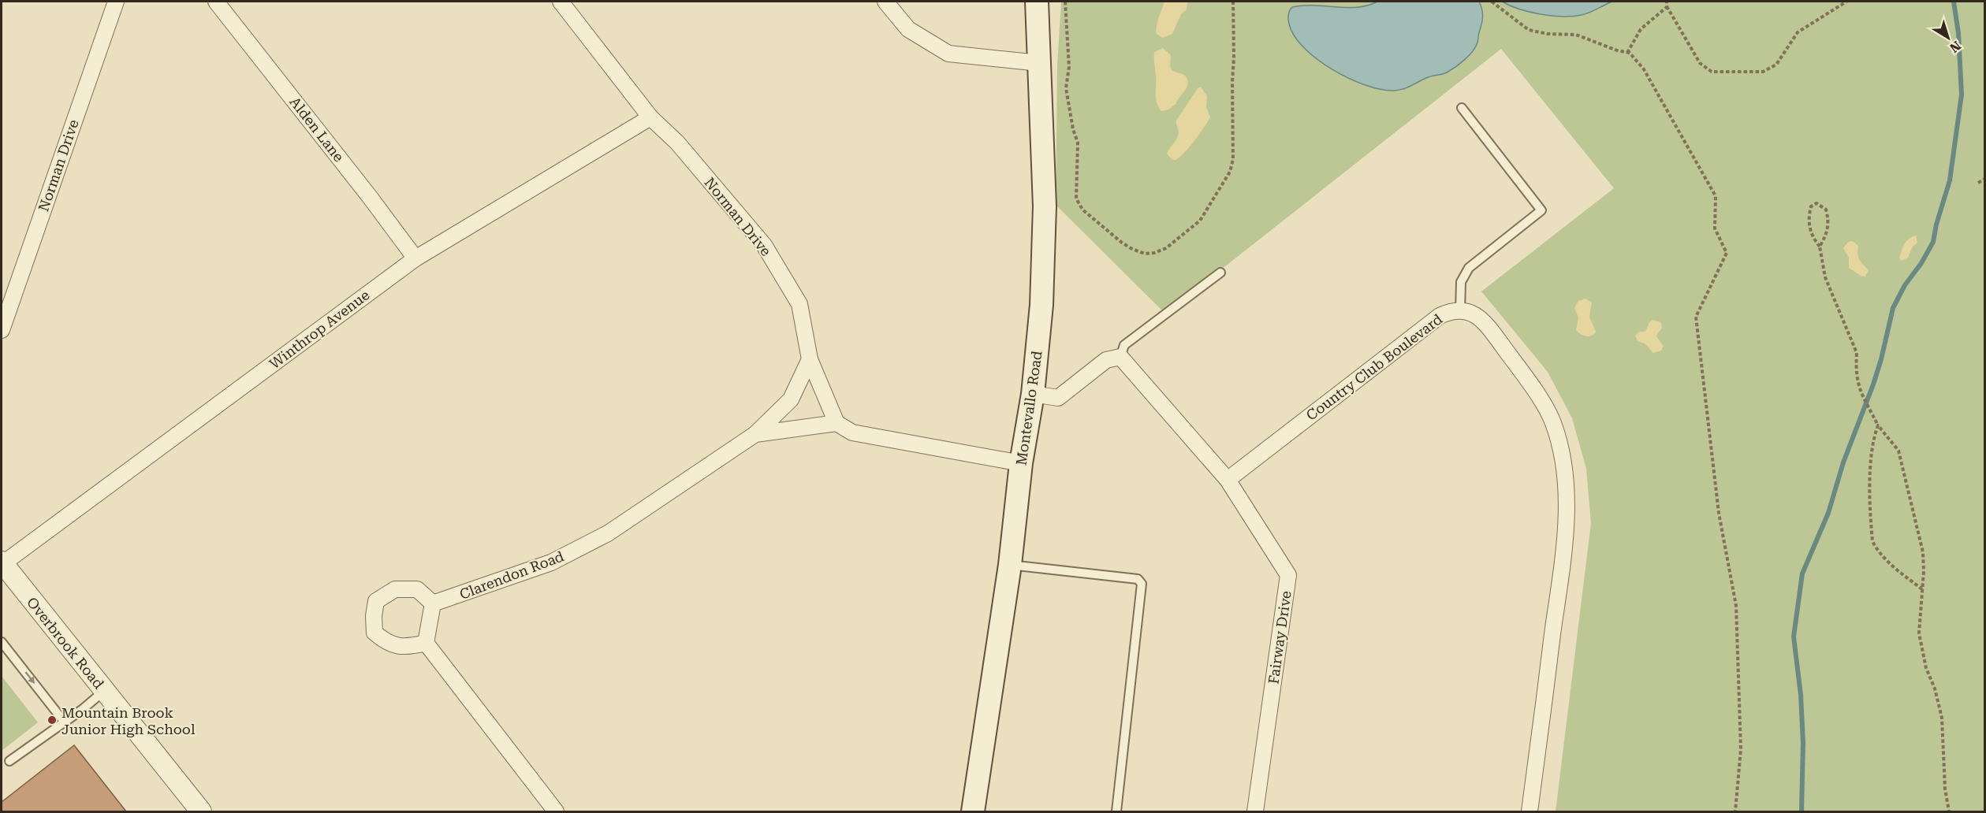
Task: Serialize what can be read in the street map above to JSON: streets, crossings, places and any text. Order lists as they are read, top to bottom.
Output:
{
  "streets": {
    "main road": ["Montevallo Road"],
    "street": [
      "Alden Lane",
      "Norman Drive",
      "Winthrop Avenue",
      "Country Club Boulevard",
      "Clarendon Road",
      "Fairway Drive",
      "Overbrook Road"
    ]
  },
  "crossings": [
    ["Alden Lane", "Winthrop Avenue"],
    ["Norman Drive", "Winthrop Avenue"],
    ["Norman Drive", "Clarendon Road"],
    ["Winthrop Avenue", "Overbrook Road"],
    ["Country Club Boulevard", "Fairway Drive"]
  ],
  "places": ["Mountain Brook Junior High School"],
  "north": "bottom right"
}
